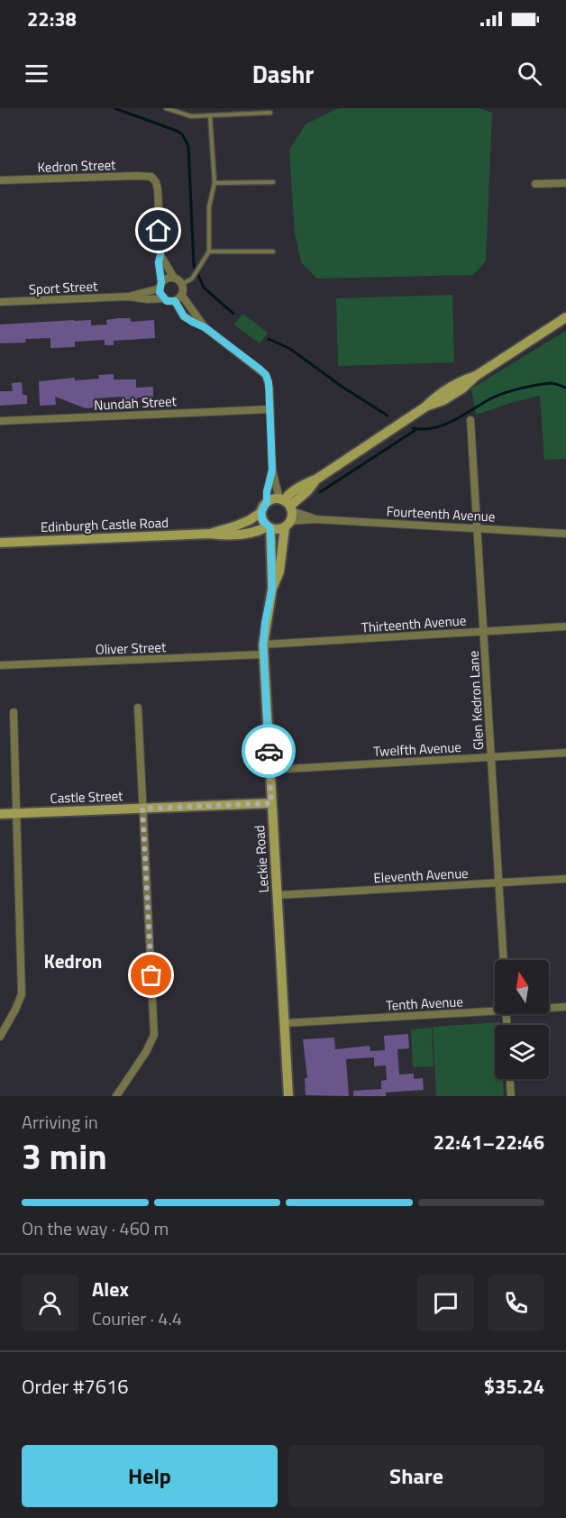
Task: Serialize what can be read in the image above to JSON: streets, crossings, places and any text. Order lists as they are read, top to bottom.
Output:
{
  "streets": {
    "street": [
      "Kedron Street",
      "Sport Street",
      "Nundah Street",
      "Fourteenth Avenue",
      "Edinburgh Castle Road",
      "Thirteenth Avenue",
      "Oliver Street",
      "Glen Kedron Lane",
      "Twelfth Avenue",
      "Castle Street",
      "Leckie Road",
      "Eleventh Avenue",
      "Tenth Avenue"
    ]
  },
  "crossings": [
    ["Fourteenth Avenue", "Edinburgh Castle Road"],
    ["Fourteenth Avenue", "Glen Kedron Lane"],
    ["Fourteenth Avenue", "Leckie Road"],
    ["Edinburgh Castle Road", "Leckie Road"],
    ["Thirteenth Avenue", "Oliver Street"],
    ["Thirteenth Avenue", "Glen Kedron Lane"],
    ["Thirteenth Avenue", "Leckie Road"],
    ["Oliver Street", "Leckie Road"],
    ["Glen Kedron Lane", "Twelfth Avenue"],
    ["Glen Kedron Lane", "Eleventh Avenue"],
    ["Twelfth Avenue", "Leckie Road"],
    ["Castle Street", "Leckie Road"],
    ["Leckie Road", "Eleventh Avenue"],
    ["Leckie Road", "Tenth Avenue"]
  ],
  "districts": ["Kedron"],
  "north": "top",
  "page": {
    "status": "22:38",
    "header": "Dashr",
    "heading": ["3 min", "Arriving in", "22:41–22:46"],
    "panel": [
      "Alex",
      "Courier · 4.4",
      "Order #7616",
      "$35.24"
    ],
    "bar": "On the way · 460 m",
    "buttons": ["Help", "Share"]
  }
}
